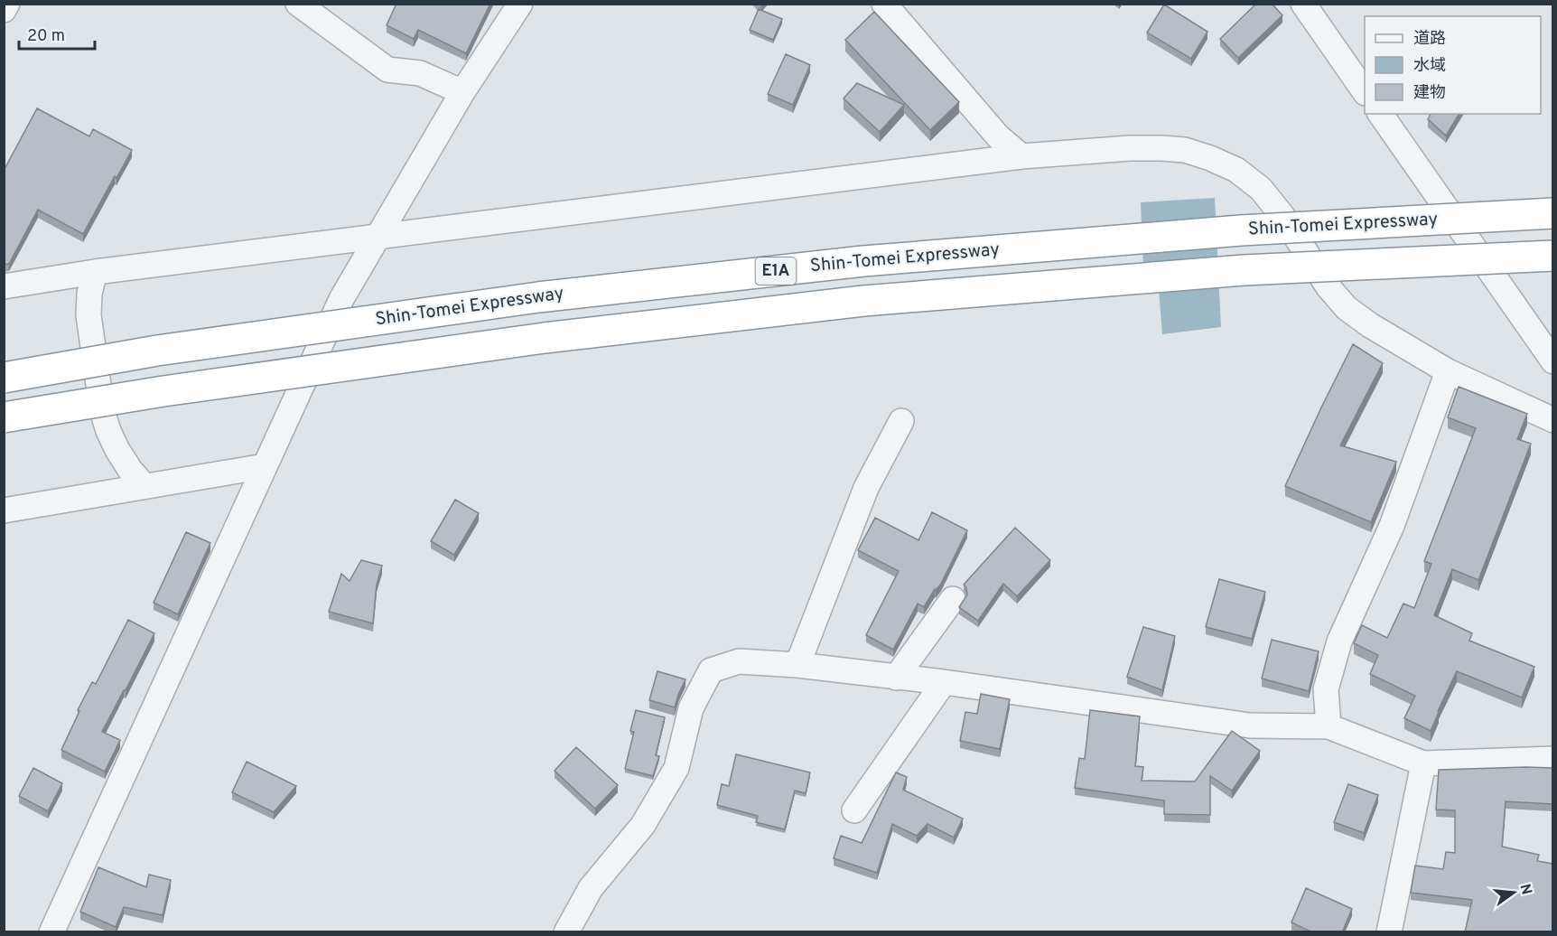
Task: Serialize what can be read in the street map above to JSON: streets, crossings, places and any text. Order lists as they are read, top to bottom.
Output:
{
  "streets": {
    "highway": ["Shin-Tomei Expressway", "E1A"]
  },
  "legend": ["道路", "水域", "建物"],
  "scale_bar": "20 m",
  "north": "right"
}
